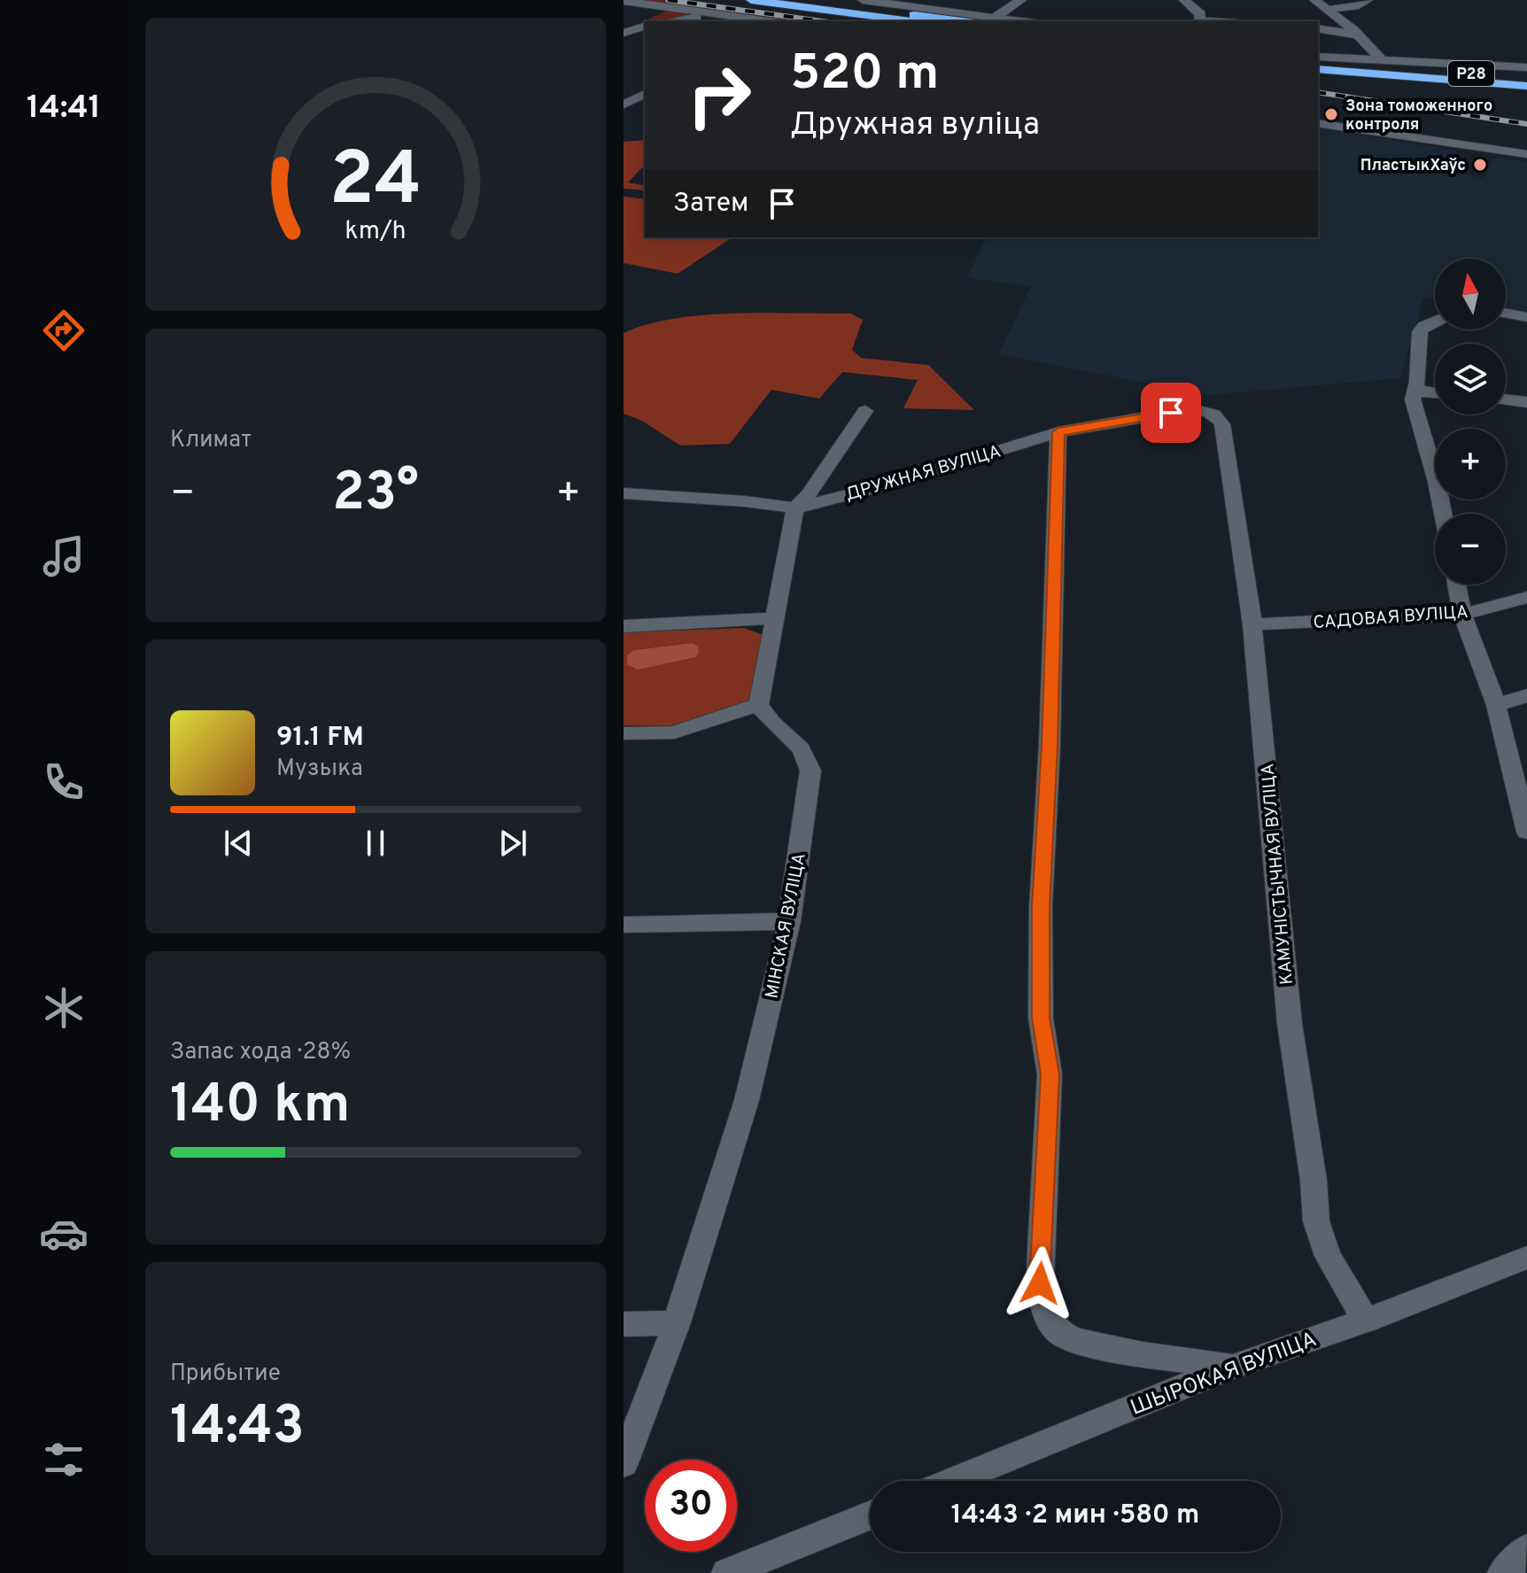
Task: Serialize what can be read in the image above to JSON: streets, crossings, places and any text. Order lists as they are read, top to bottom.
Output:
{
  "streets": {
    "highway": ["Р28"],
    "street": [
      "ДРУЖНАЯ ВУЛІЦА",
      "САДОВАЯ ВУЛІЦА",
      "КАМУНІСТЫЧНАЯ ВУЛІЦА",
      "МІНСКАЯ ВУЛІЦА",
      "ШЫРОКАЯ ВУЛІЦА"
    ]
  },
  "crossings": [
    ["ДРУЖНАЯ ВУЛІЦА", "КАМУНІСТЫЧНАЯ ВУЛІЦА"],
    ["САДОВАЯ ВУЛІЦА", "КАМУНІСТЫЧНАЯ ВУЛІЦА"],
    ["КАМУНІСТЫЧНАЯ ВУЛІЦА", "ШЫРОКАЯ ВУЛІЦА"]
  ],
  "places": ["Зона томоженного контроля", "ПластыкХаўс"],
  "north": "top",
  "page": {
    "tabs": "14:41",
    "turn": ["520 m", "Дружная вуліца"],
    "then": "Затем",
    "map_buttons": ["+", "−"],
    "tile": [
      "Климат",
      ["Запас хода · 28%", "140 km"],
      ["Прибытие", "14:43"]
    ],
    "heat": ["−", "23°", "+"],
    "song": ["91.1 FM", "Музыка"],
    "limit": "30",
    "trip": "14:43 · 2 мин · 580 m",
    "gauge": ["24", "km/h"]
  }
}
